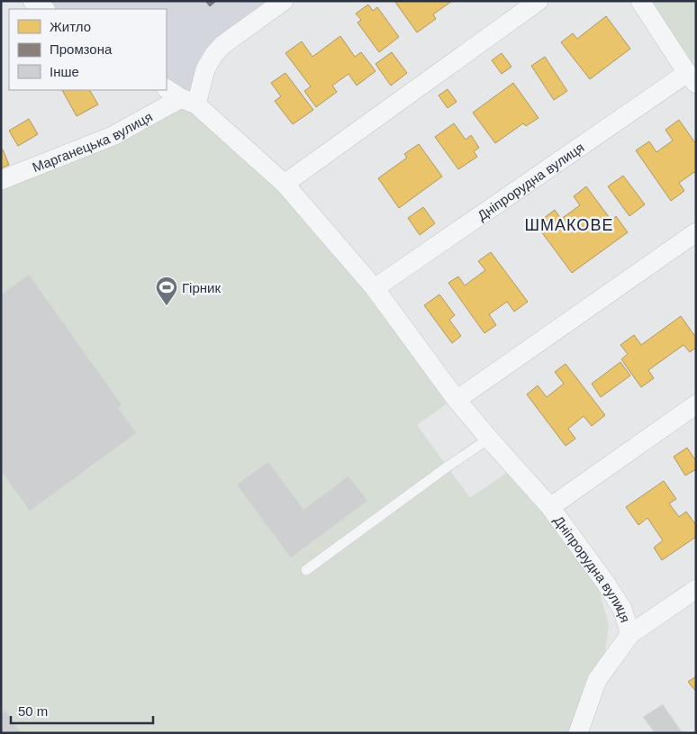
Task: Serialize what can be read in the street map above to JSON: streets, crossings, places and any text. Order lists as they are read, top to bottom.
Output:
{
  "streets": {
    "street": ["Марганецька вулиця", "Дніпрорудна вулиця"]
  },
  "crossings": [
    ["Марганецька вулиця", "Дніпрорудна вулиця"]
  ],
  "districts": ["ШМАКОВЕ"],
  "places": {
    "sports": ["Гірник"]
  },
  "legend": ["Житло", "Промзона", "Інше"],
  "scale_bar": "50 m"
}
